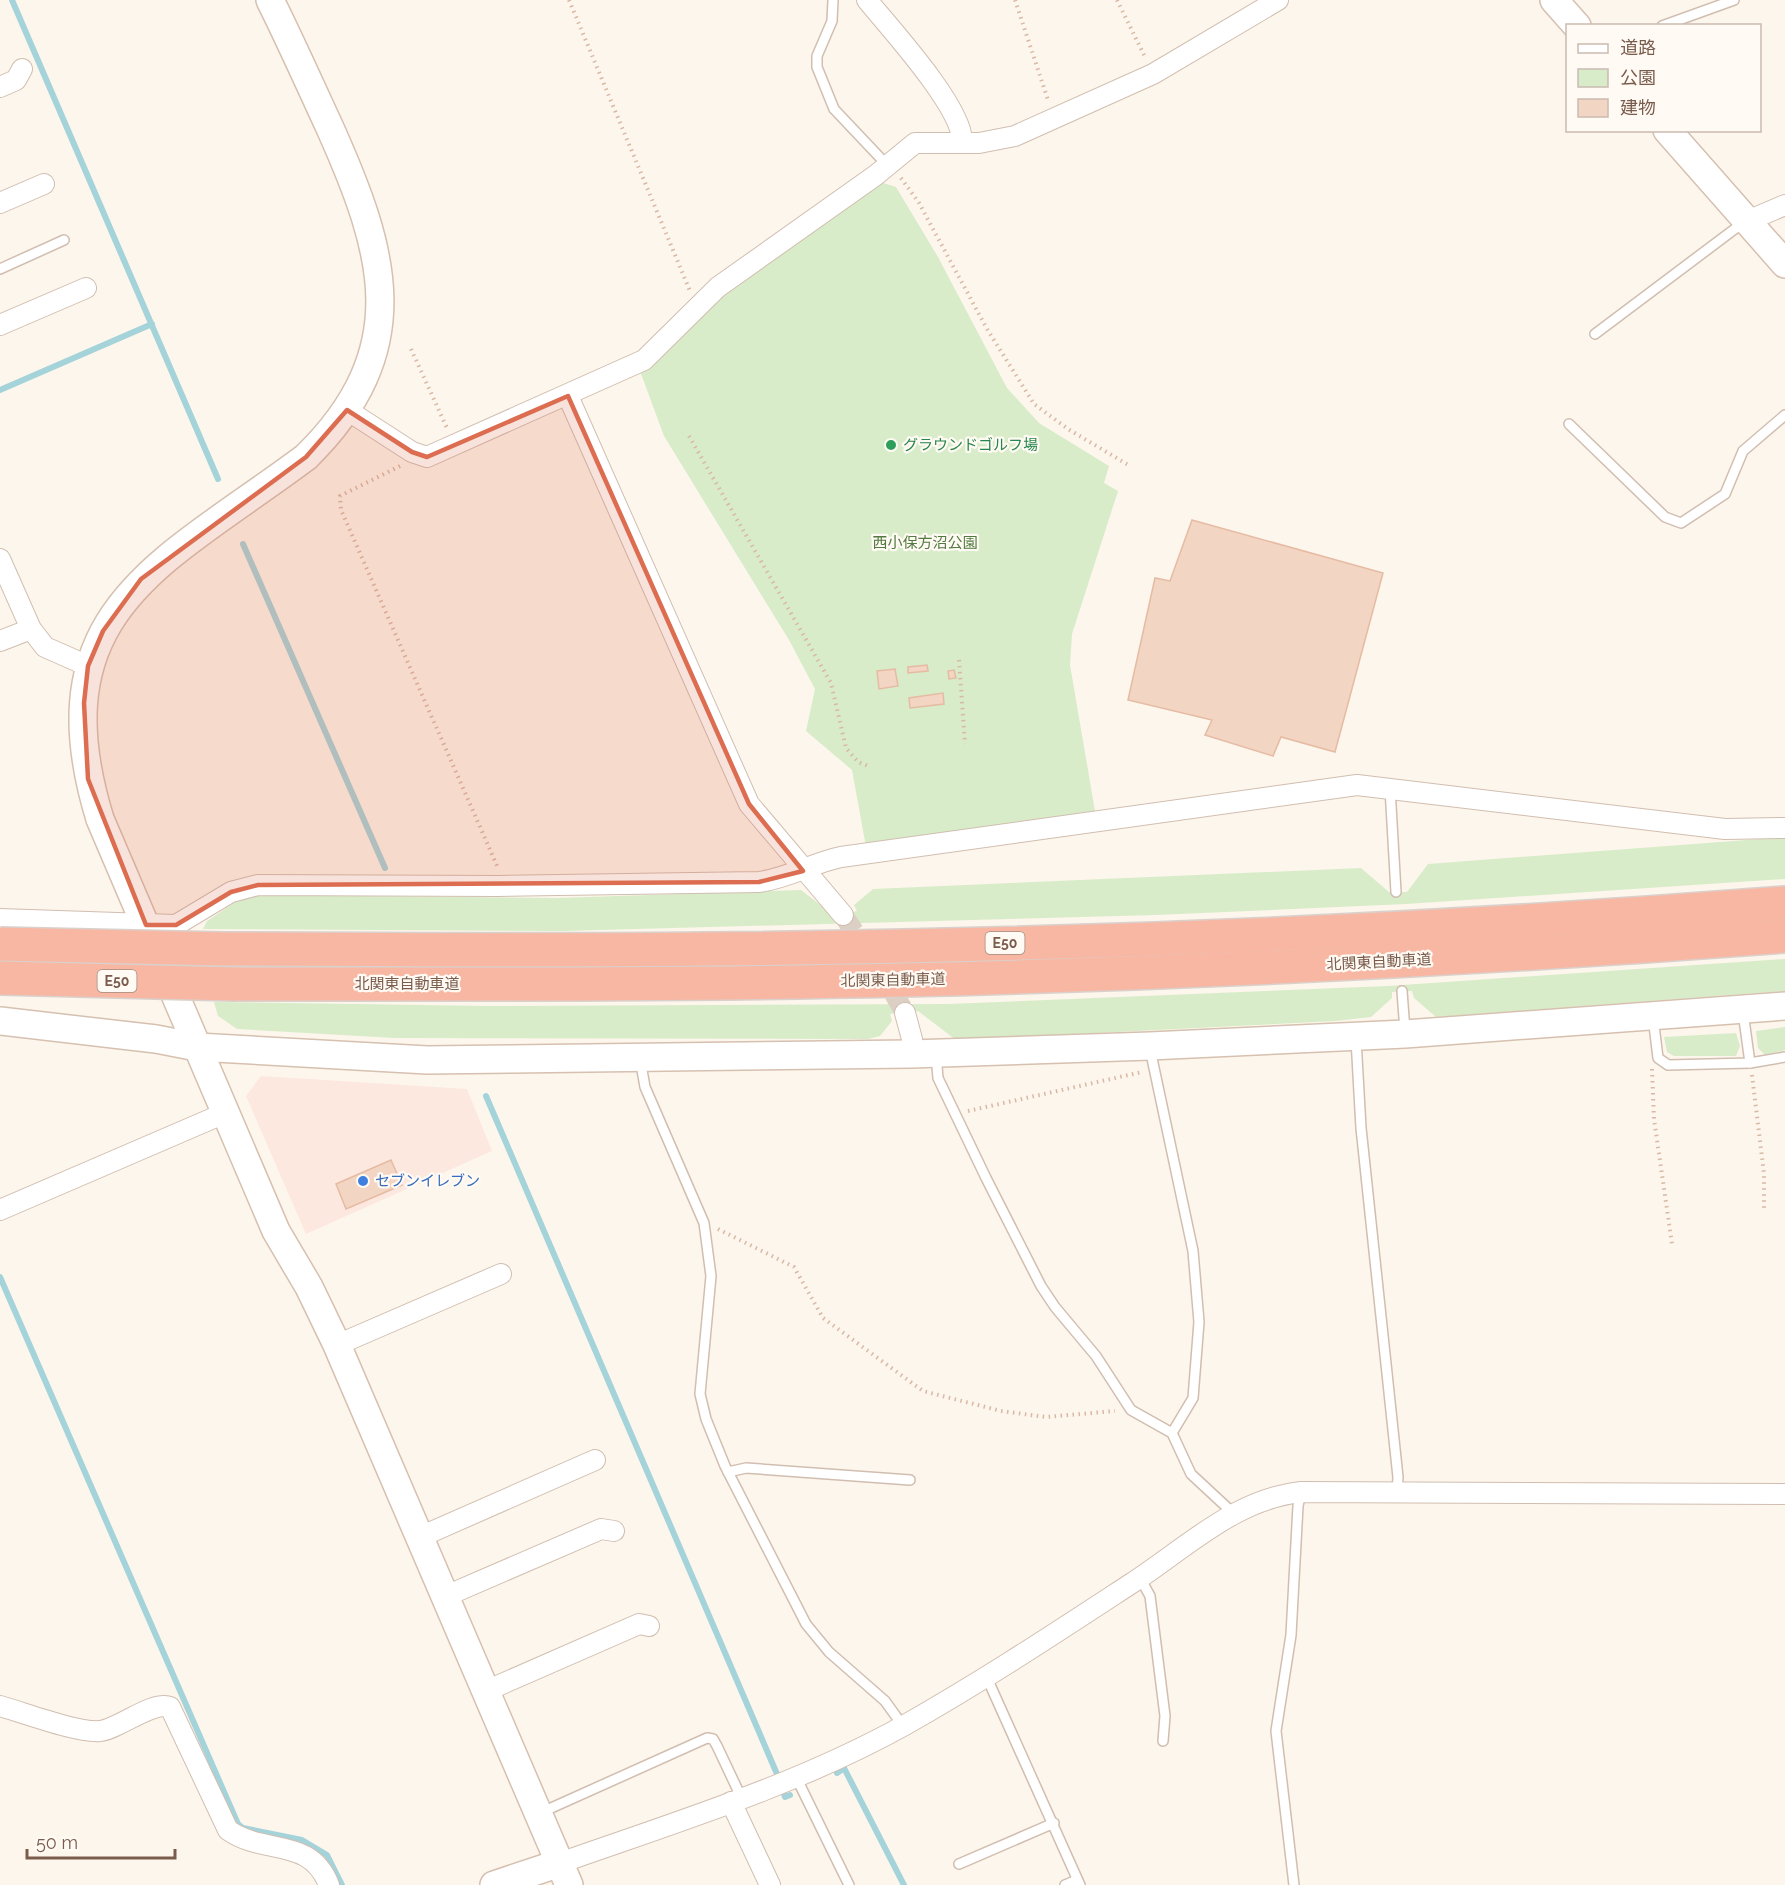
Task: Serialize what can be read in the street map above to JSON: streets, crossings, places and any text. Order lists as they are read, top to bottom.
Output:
{
  "streets": {
    "highway": ["E50", "北関東自動車道"]
  },
  "parks": ["西小保方沼公園"],
  "places": ["グラウンドゴルフ場", "セブンイレブン"],
  "legend": ["道路", "公園", "建物"],
  "scale_bar": "50 m"
}
